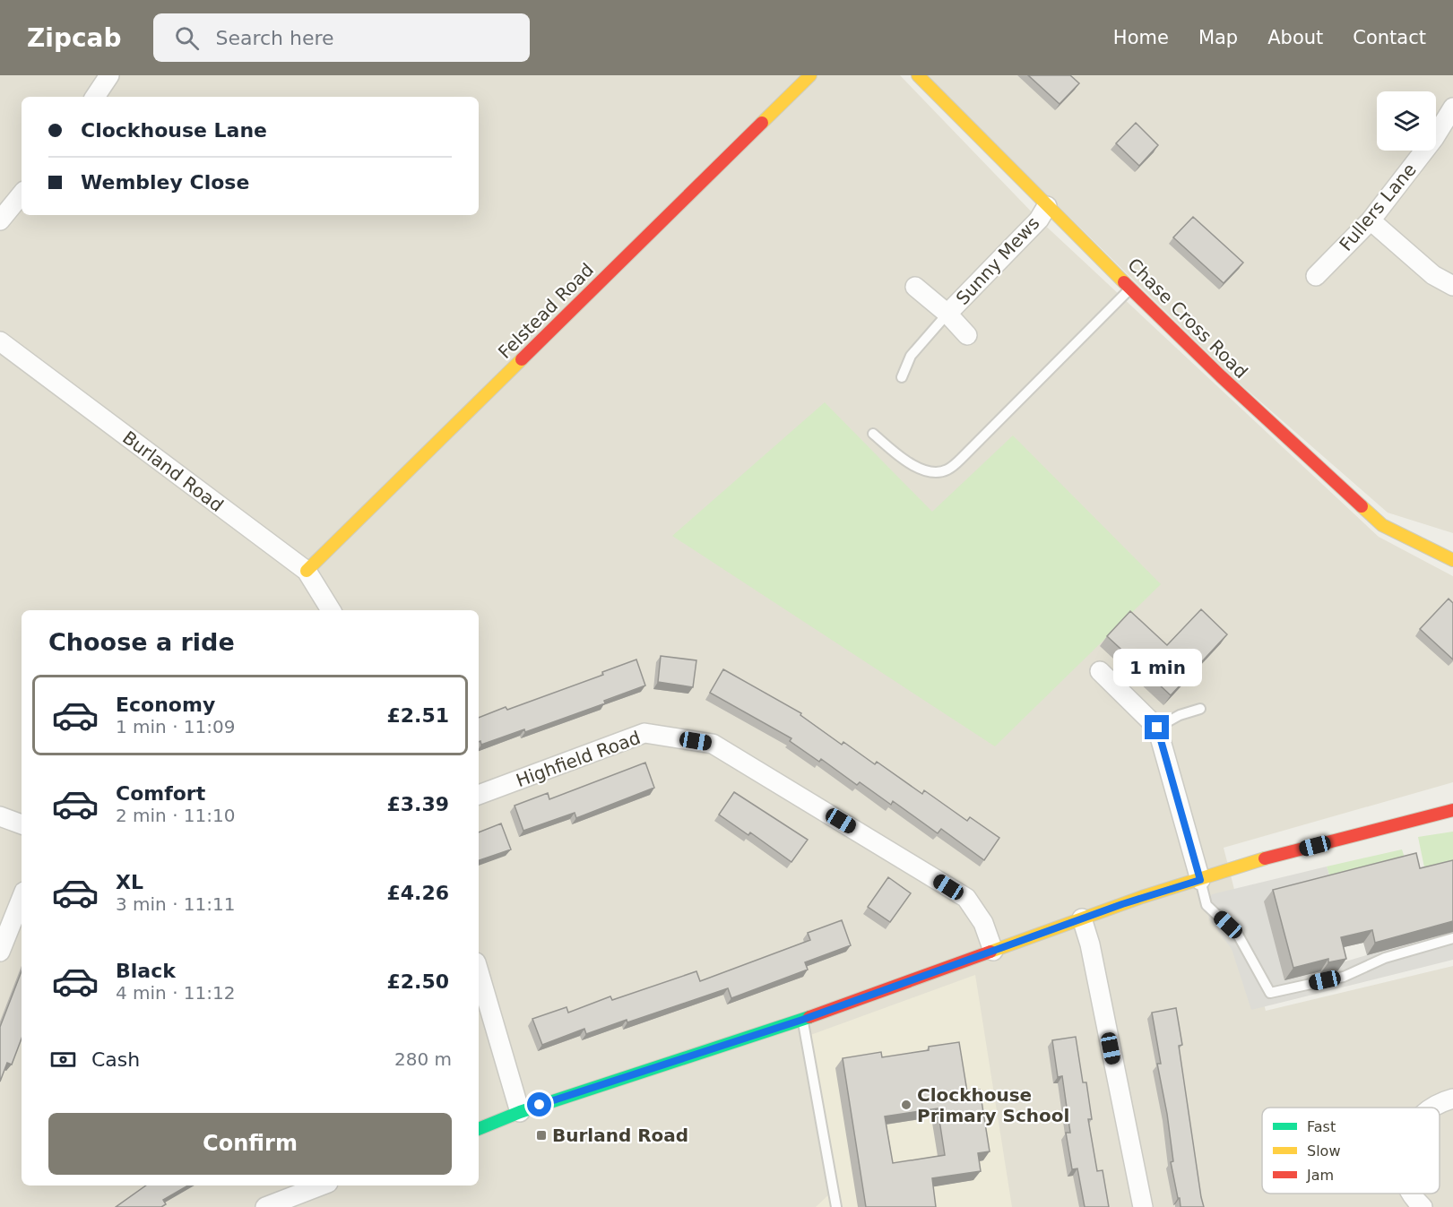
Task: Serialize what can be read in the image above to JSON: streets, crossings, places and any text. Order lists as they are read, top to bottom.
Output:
{
  "streets": {
    "street": [
      "Fullers Lane",
      "Sunny Mews",
      "Felstead Road",
      "Chase Cross Road",
      "Burland Road",
      "Highfield Road"
    ]
  },
  "crossings": [
    ["Sunny Mews", "Chase Cross Road"],
    ["Felstead Road", "Burland Road"]
  ],
  "places": {
    "other": ["Clockhouse Primary School"],
    "transit": ["Burland Road"]
  },
  "legend": ["Fast", "Slow", "Jam"],
  "page": {
    "header": "Zipcab",
    "search": "Search here",
    "nav": [
      "Home",
      "Map",
      "About",
      "Contact"
    ],
    "banner": ["Clockhouse Lane", "Wembley Close"],
    "heading": "Choose a ride",
    "bubble": "1 min",
    "list": [
      {
        "name": "Economy",
        "note": "1 min · 11:09",
        "value": "£2.51"
      },
      {
        "name": "Comfort",
        "note": "2 min · 11:10",
        "value": "£3.39"
      },
      {
        "name": "XL",
        "note": "3 min · 11:11",
        "value": "£4.26"
      },
      {
        "name": "Black",
        "note": "4 min · 11:12",
        "value": "£2.50"
      }
    ],
    "pay": ["Cash", "280 m"],
    "buttons": "Confirm"
  }
}
